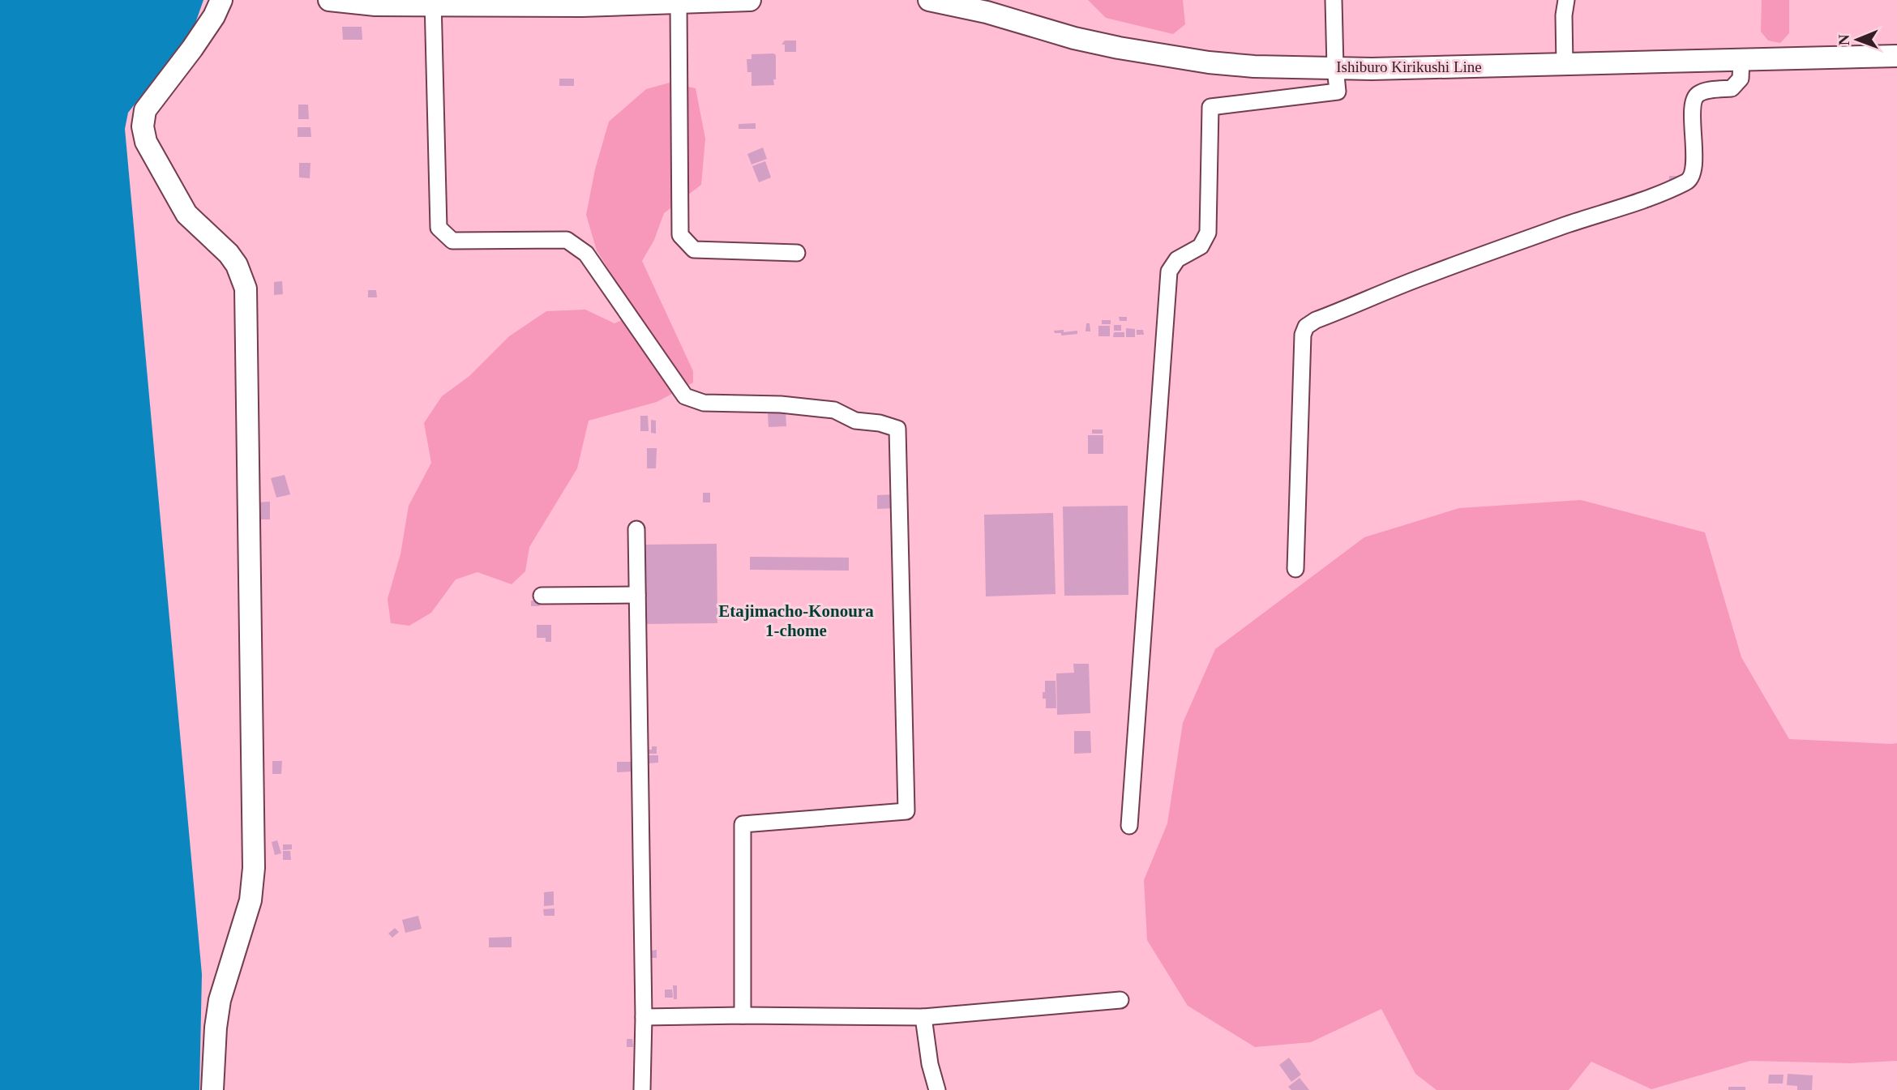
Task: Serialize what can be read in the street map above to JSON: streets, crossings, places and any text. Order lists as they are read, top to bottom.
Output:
{
  "streets": {
    "main road": ["Ishiburo Kirikushi Line"]
  },
  "districts": ["Etajimacho-Konoura 1-chome"],
  "north": "left"
}
